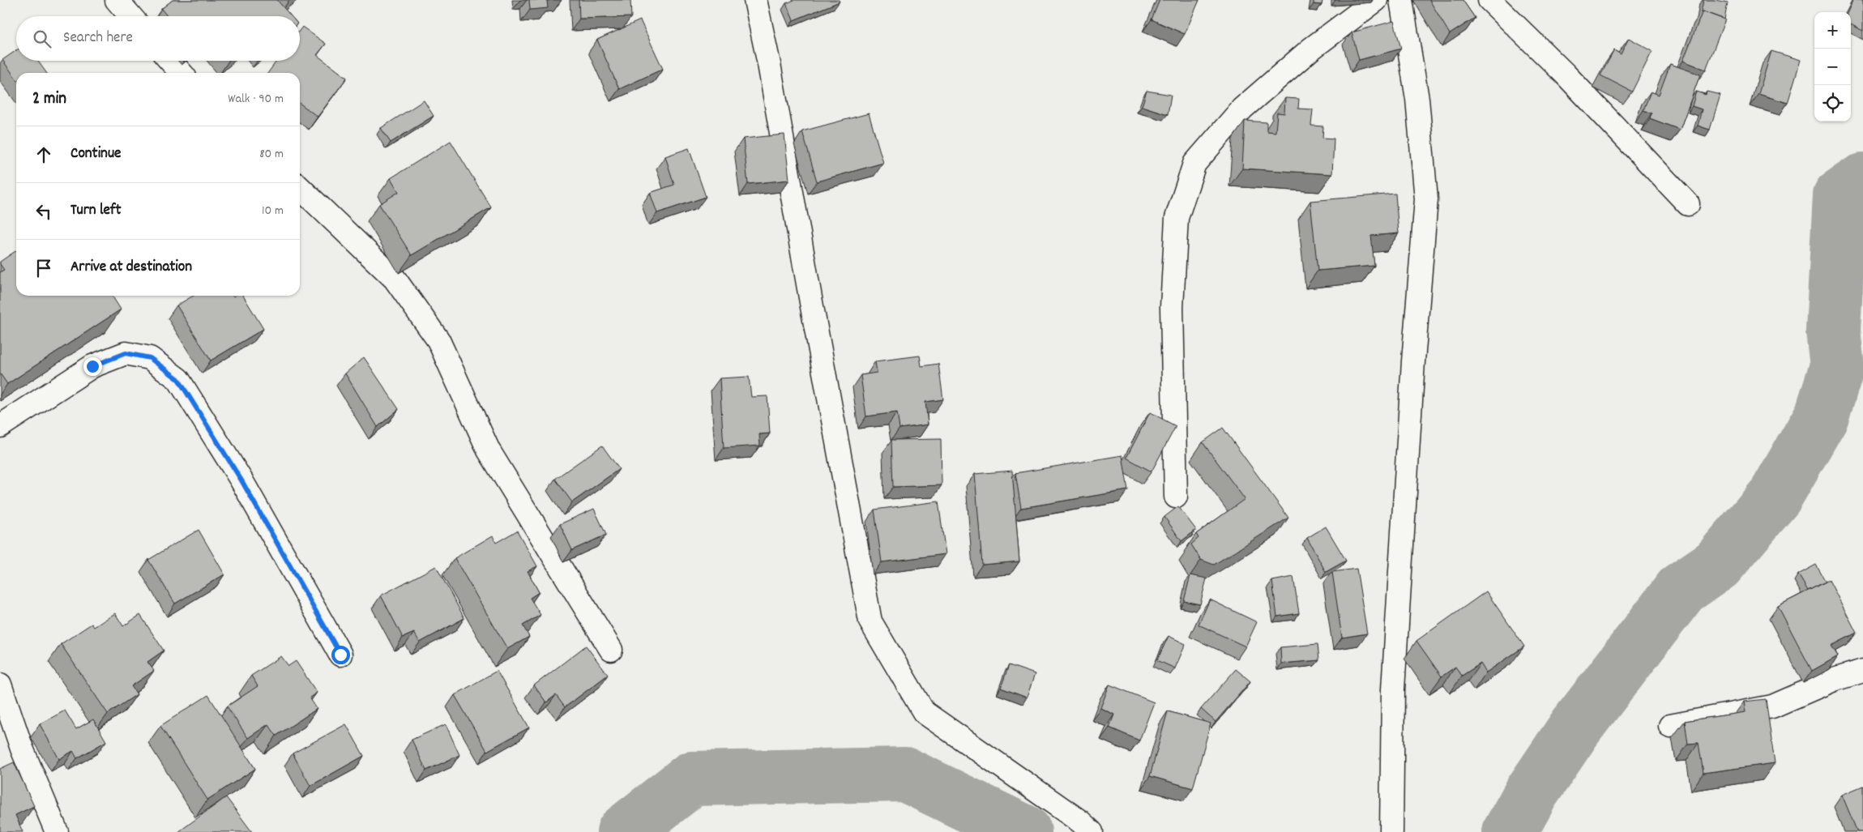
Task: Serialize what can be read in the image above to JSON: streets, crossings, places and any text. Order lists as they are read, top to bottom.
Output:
{
  "page": {
    "map_buttons": ["+", "−"],
    "search": "Search here",
    "heading": ["2 min", "Walk · 90 m"],
    "list": [
      ["Continue", "80 m"],
      ["Turn left", "10 m"],
      "Arrive at destination"
    ]
  }
}
